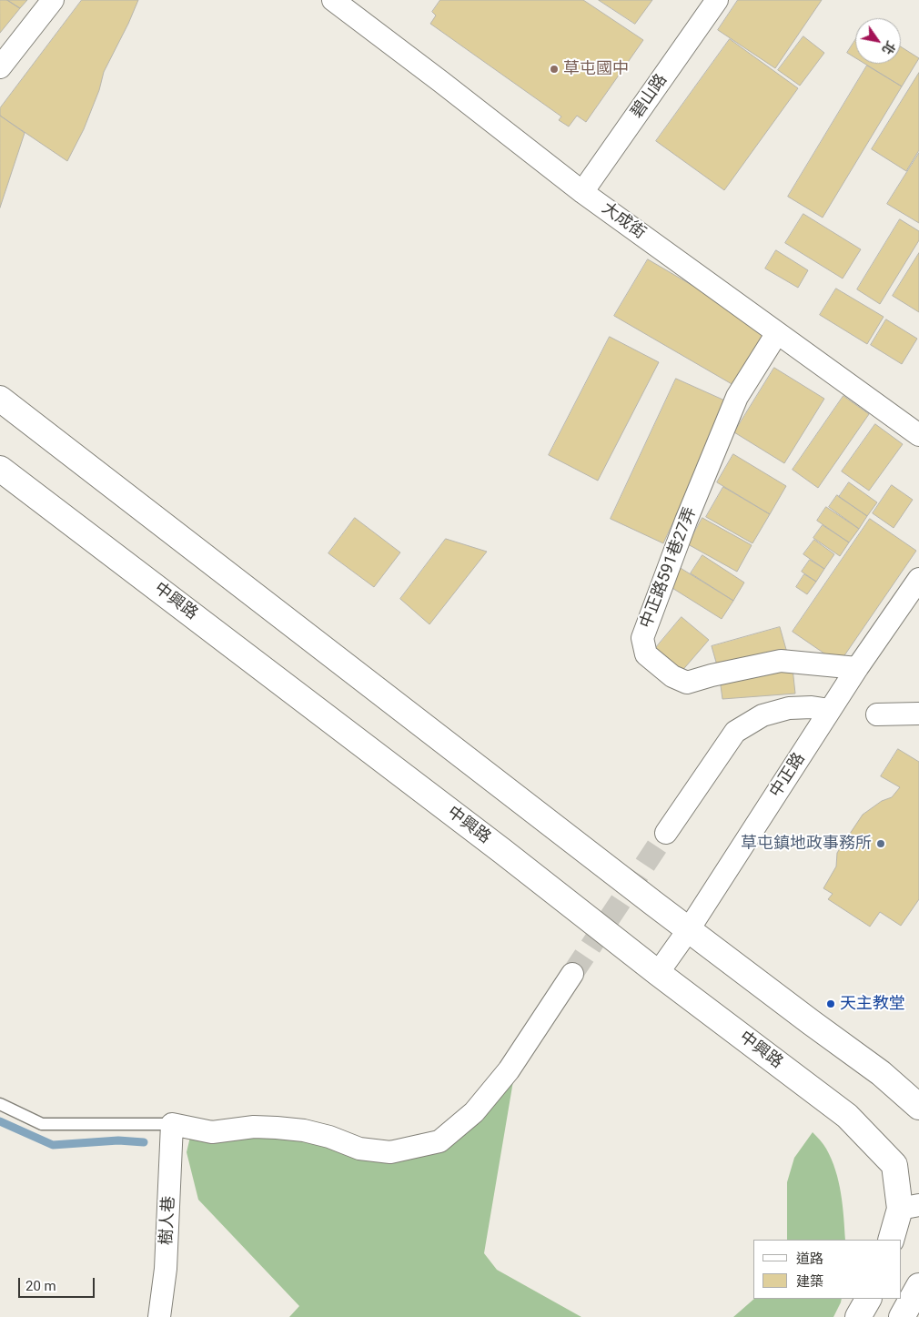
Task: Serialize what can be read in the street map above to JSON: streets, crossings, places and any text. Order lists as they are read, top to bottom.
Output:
{
  "streets": {
    "street": [
      "碧山路",
      "大成街",
      "中正路591巷27弄",
      "中興路",
      "中正路",
      "樹人巷"
    ]
  },
  "crossings": [
    ["碧山路", "大成街"],
    ["大成街", "中正路591巷27弄"],
    ["中正路591巷27弄", "中正路"],
    ["中興路", "中正路"]
  ],
  "places": ["草屯國中", "草屯鎮地政事務所", "天主教堂"],
  "legend": ["道路", "建築"],
  "scale_bar": "20 m",
  "north": "bottom right"
}
